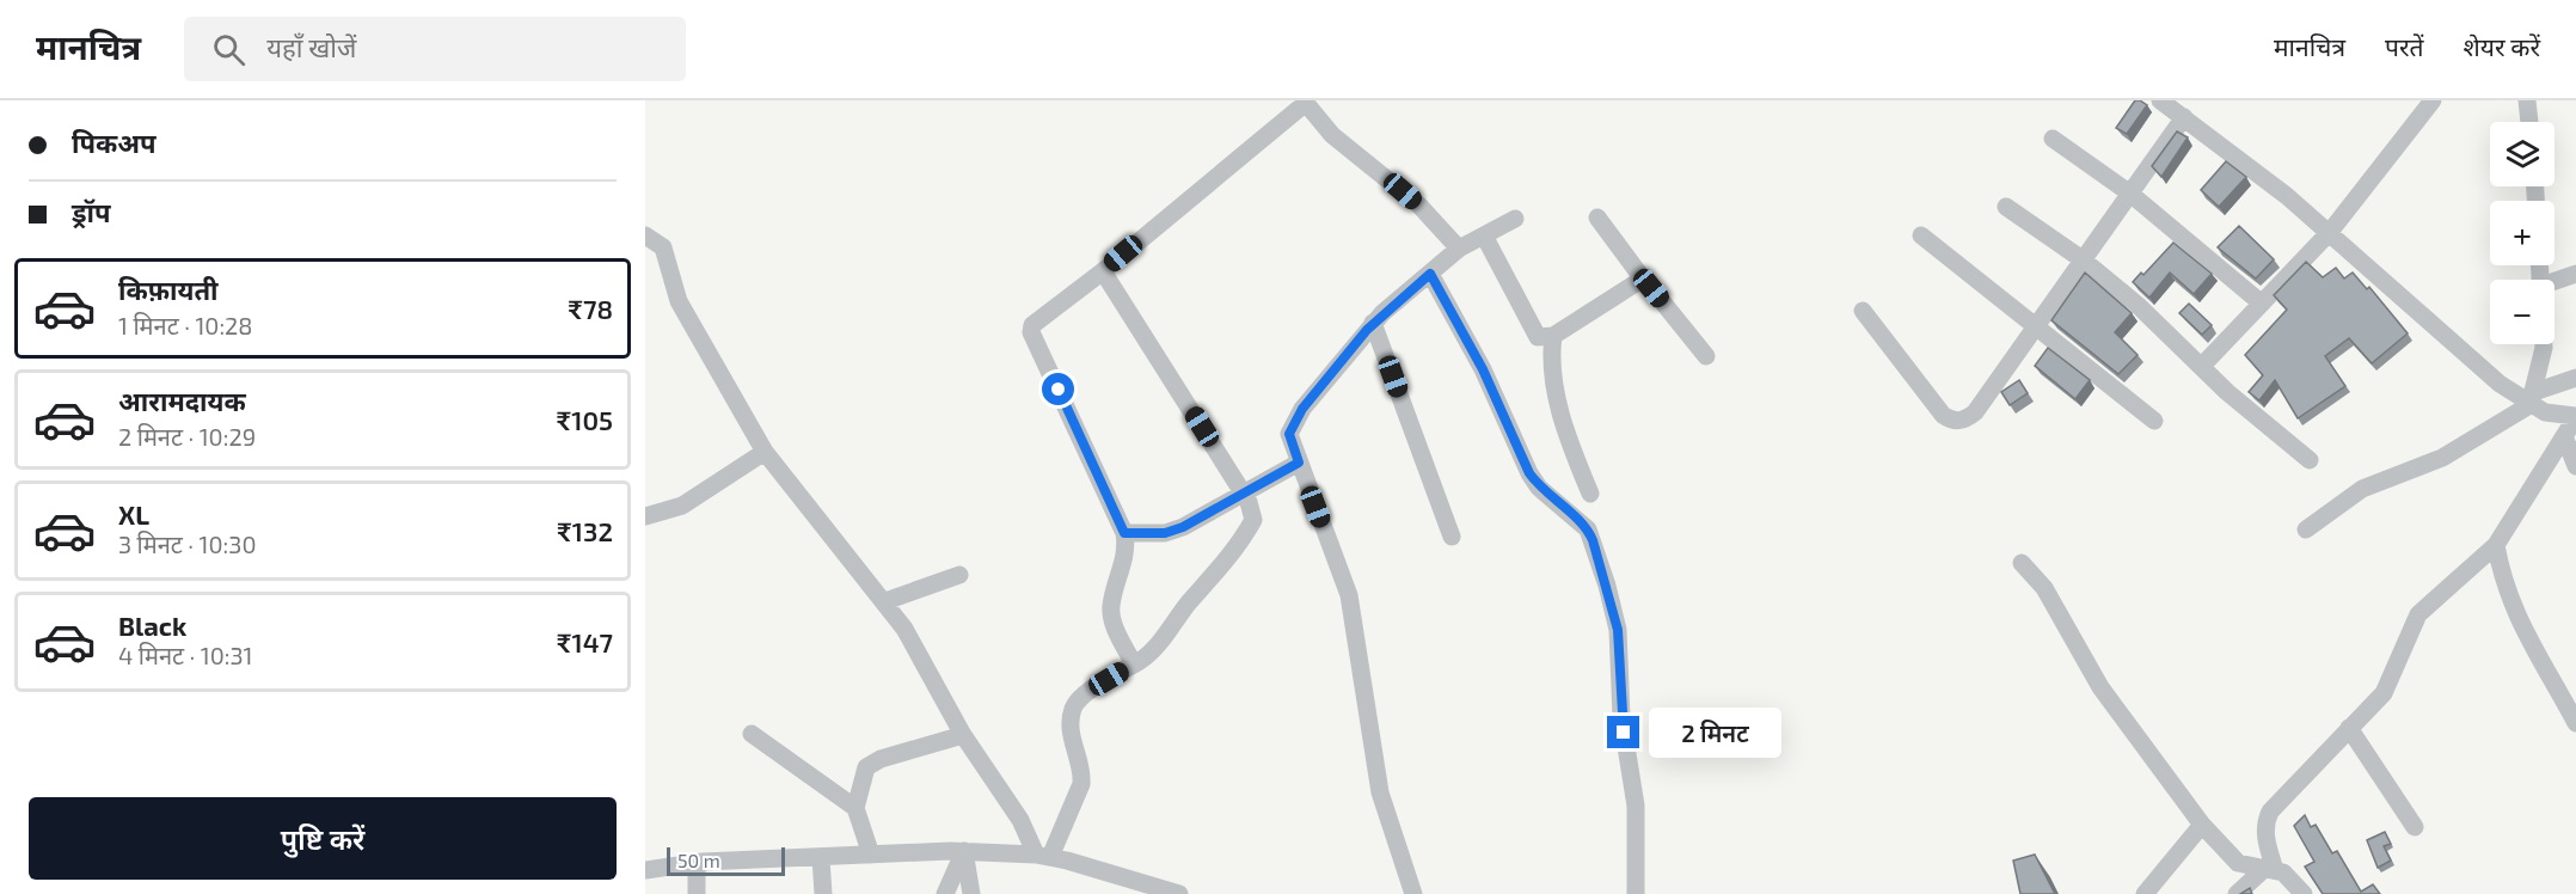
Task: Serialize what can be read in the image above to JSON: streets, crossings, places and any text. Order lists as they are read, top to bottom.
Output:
{
  "scale_bar": "50 m",
  "page": {
    "header": "मानचित्र",
    "search": "यहाँ खोजें",
    "nav": ["मानचित्र", "परतें", "शेयर करें"],
    "banner": ["पिकअप", "ड्रॉप"],
    "map_buttons": ["+", "−"],
    "list": [
      {
        "name": "किफ़ायती",
        "note": "1 मिनट · 10:28",
        "value": "₹78"
      },
      {
        "name": "आरामदायक",
        "note": "2 मिनट · 10:29",
        "value": "₹105"
      },
      {
        "name": "XL",
        "note": "3 मिनट · 10:30",
        "value": "₹132"
      },
      {
        "name": "Black",
        "note": "4 मिनट · 10:31",
        "value": "₹147"
      }
    ],
    "bubble": "2 मिनट",
    "buttons": "पुष्टि करें",
    "scale": "50 m"
  }
}
